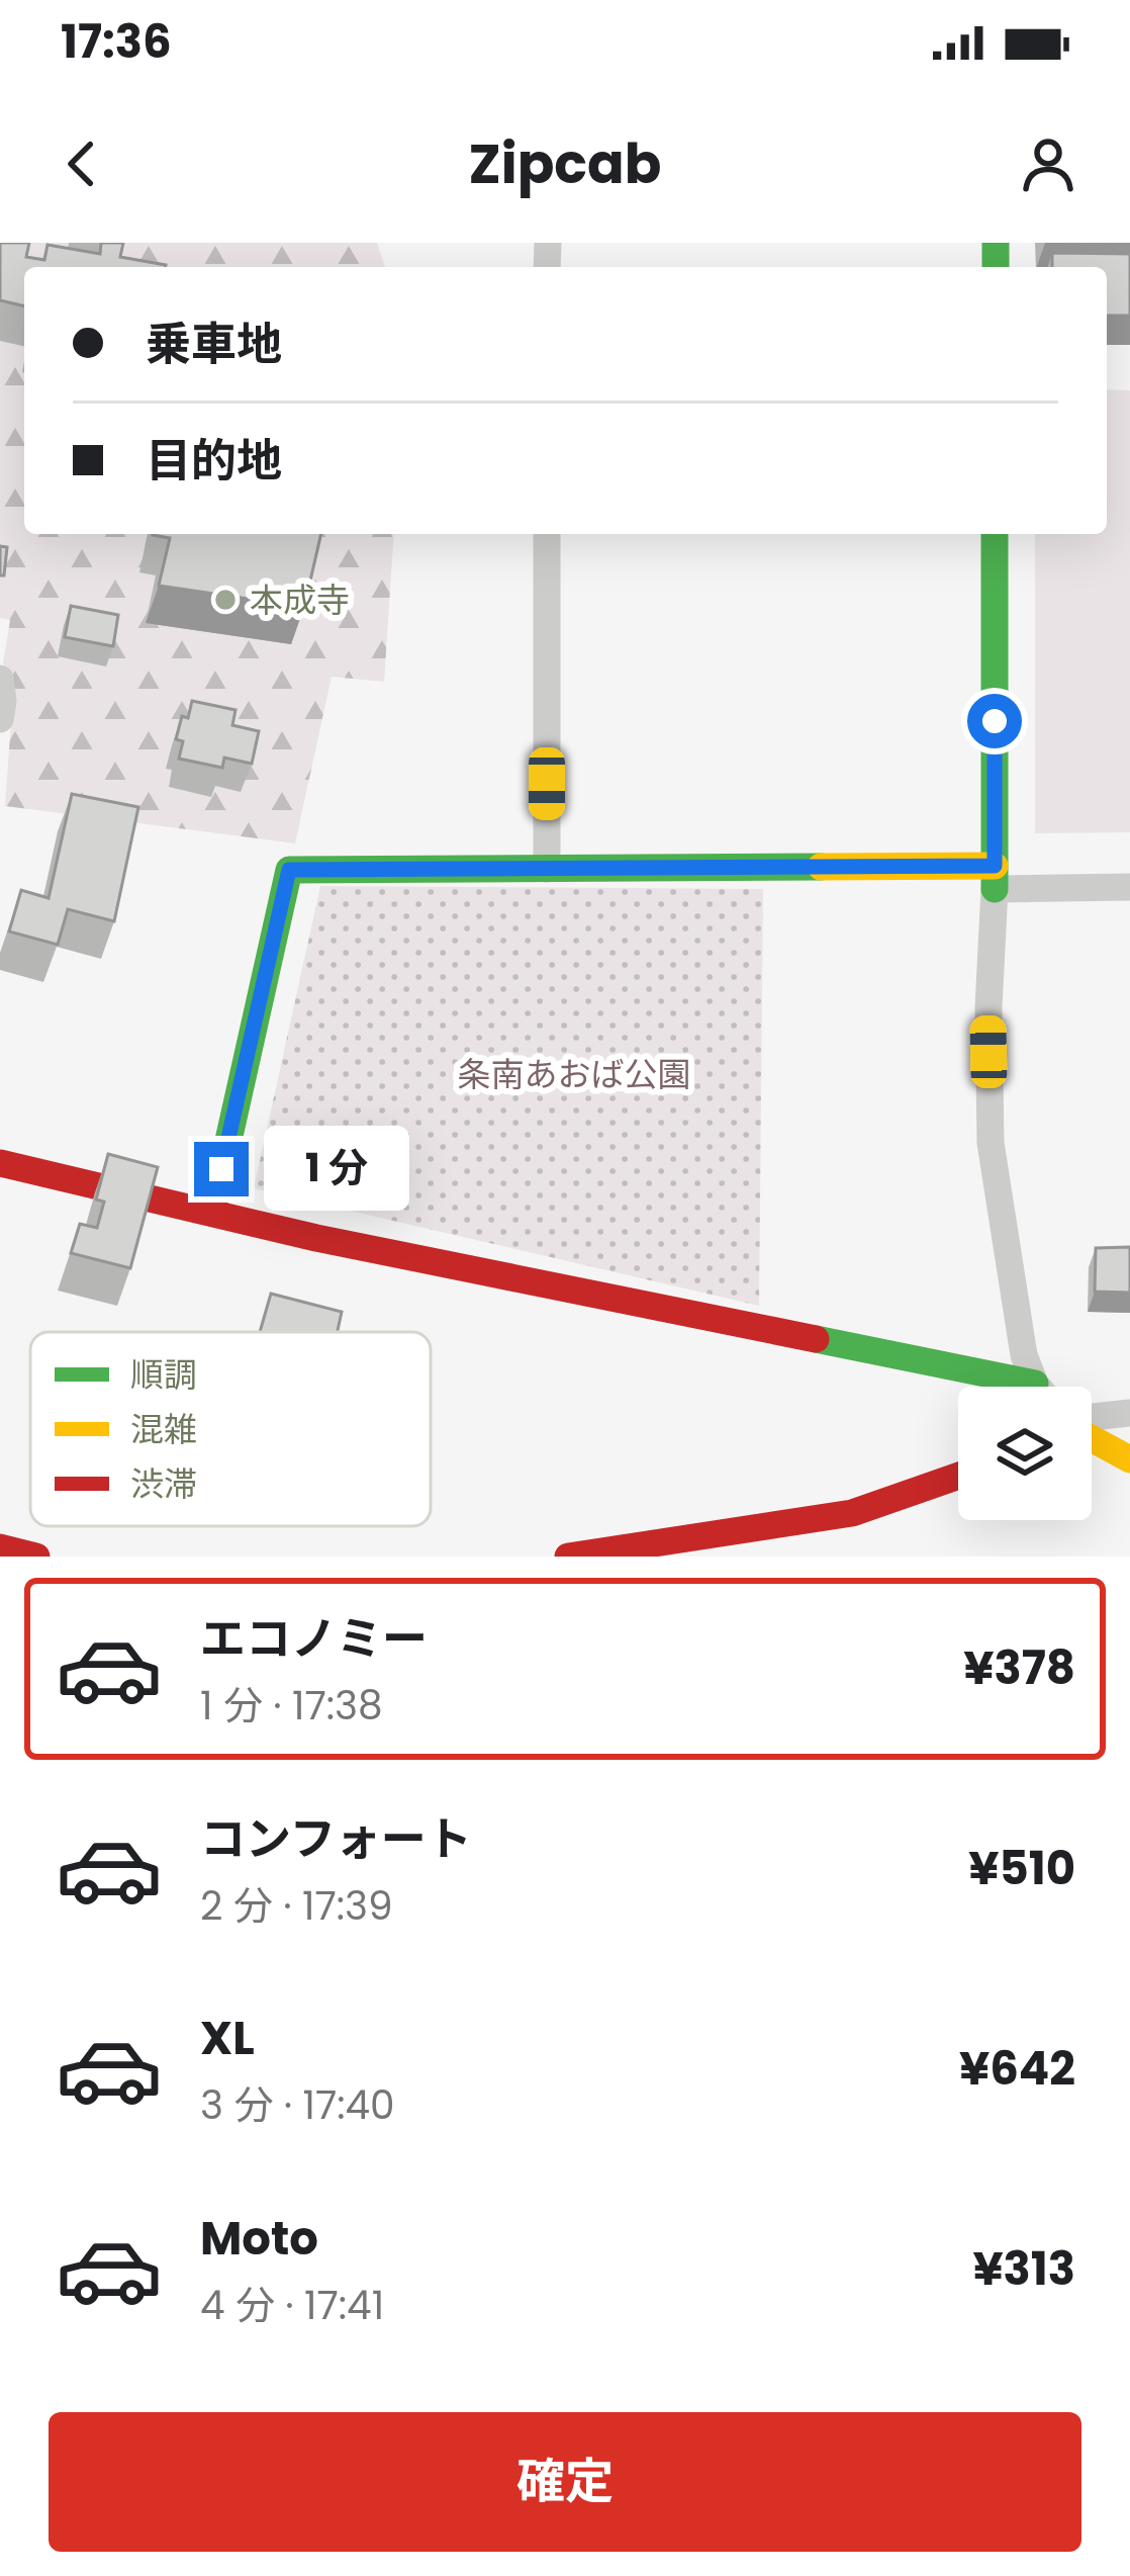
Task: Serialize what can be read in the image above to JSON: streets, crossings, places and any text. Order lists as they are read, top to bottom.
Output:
{
  "parks": ["条南あおば公園"],
  "places": ["本成寺"],
  "legend": ["順調", "混雑", "渋滞"],
  "page": {
    "status": "17:36",
    "header": "Zipcab",
    "banner": ["乗車地", "目的地"],
    "bubble": "1 分",
    "list": [
      {
        "name": "エコノミー",
        "note": "1 分 · 17:38",
        "value": "¥378"
      },
      {
        "name": "コンフォート",
        "note": "2 分 · 17:39",
        "value": "¥510"
      },
      {
        "name": "XL",
        "note": "3 分 · 17:40",
        "value": "¥642"
      },
      {
        "name": "Moto",
        "note": "4 分 · 17:41",
        "value": "¥313"
      }
    ],
    "buttons": "確定"
  }
}
